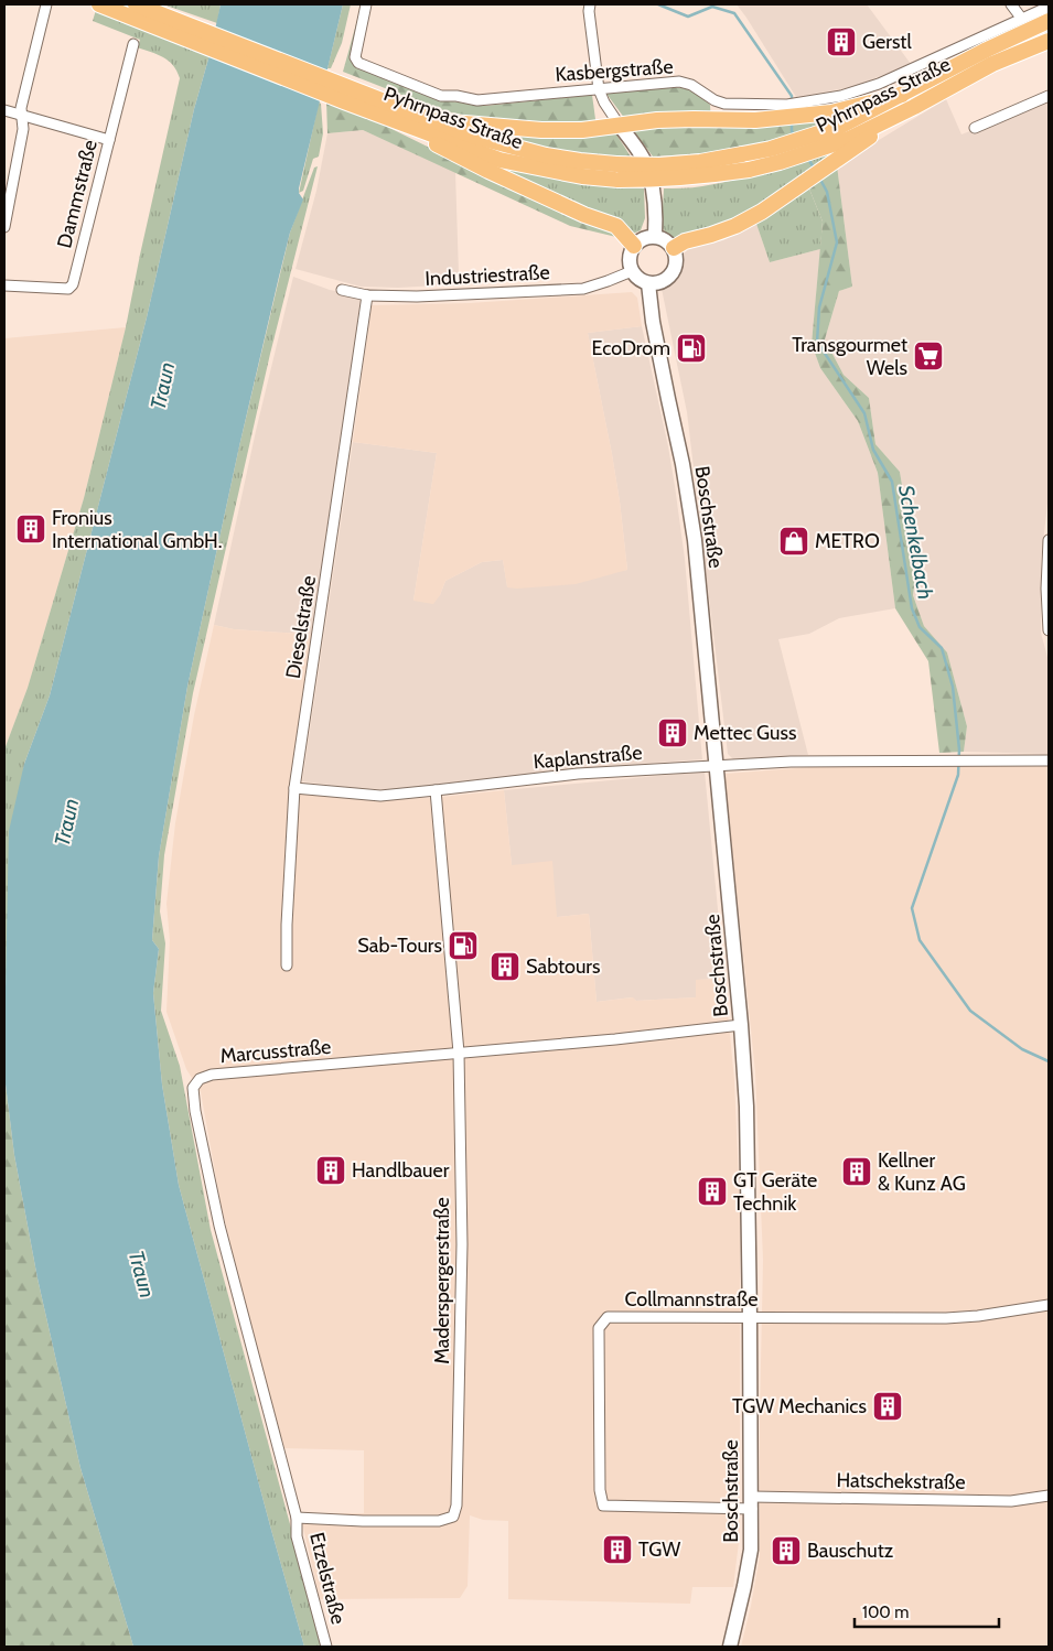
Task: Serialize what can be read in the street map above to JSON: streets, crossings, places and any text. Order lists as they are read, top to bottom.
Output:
{
  "streets": {
    "main road": ["Pyhrnpass Straße", "Boschstraße"],
    "street": [
      "Kasbergstraße",
      "Dammstraße",
      "Industriestraße",
      "Dieselstraße",
      "Kaplanstraße",
      "Marcusstraße",
      "Maderspergerstraße",
      "Collmannstraße",
      "Hatschekstraße",
      "Etzelstraße"
    ]
  },
  "crossings": [
    ["Industriestraße", "Boschstraße"],
    ["Industriestraße", "Dieselstraße"],
    ["Boschstraße", "Kaplanstraße"],
    ["Boschstraße", "Marcusstraße"],
    ["Boschstraße", "Collmannstraße"],
    ["Boschstraße", "Hatschekstraße"],
    ["Dieselstraße", "Kaplanstraße"],
    ["Kaplanstraße", "Maderspergerstraße"],
    ["Marcusstraße", "Maderspergerstraße"],
    ["Marcusstraße", "Etzelstraße"],
    ["Maderspergerstraße", "Etzelstraße"],
    ["Collmannstraße", "Hatschekstraße"]
  ],
  "water": ["Traun", "Schenkelbach"],
  "places": {
    "building": [
      "Gerstl",
      "Fronius International GmbH.",
      "Mettec Guss",
      "Sabtours",
      "Handlbauer",
      "Kellner & Kunz AG",
      "GT Geräte Technik",
      "TGW Mechanics",
      "TGW",
      "Bauschutz"
    ],
    "fuel station": ["EcoDrom", "Sab-Tours"],
    "supermarket": ["Transgourmet Wels"],
    "shop": ["METRO"]
  },
  "scale_bar": "100 m"
}
